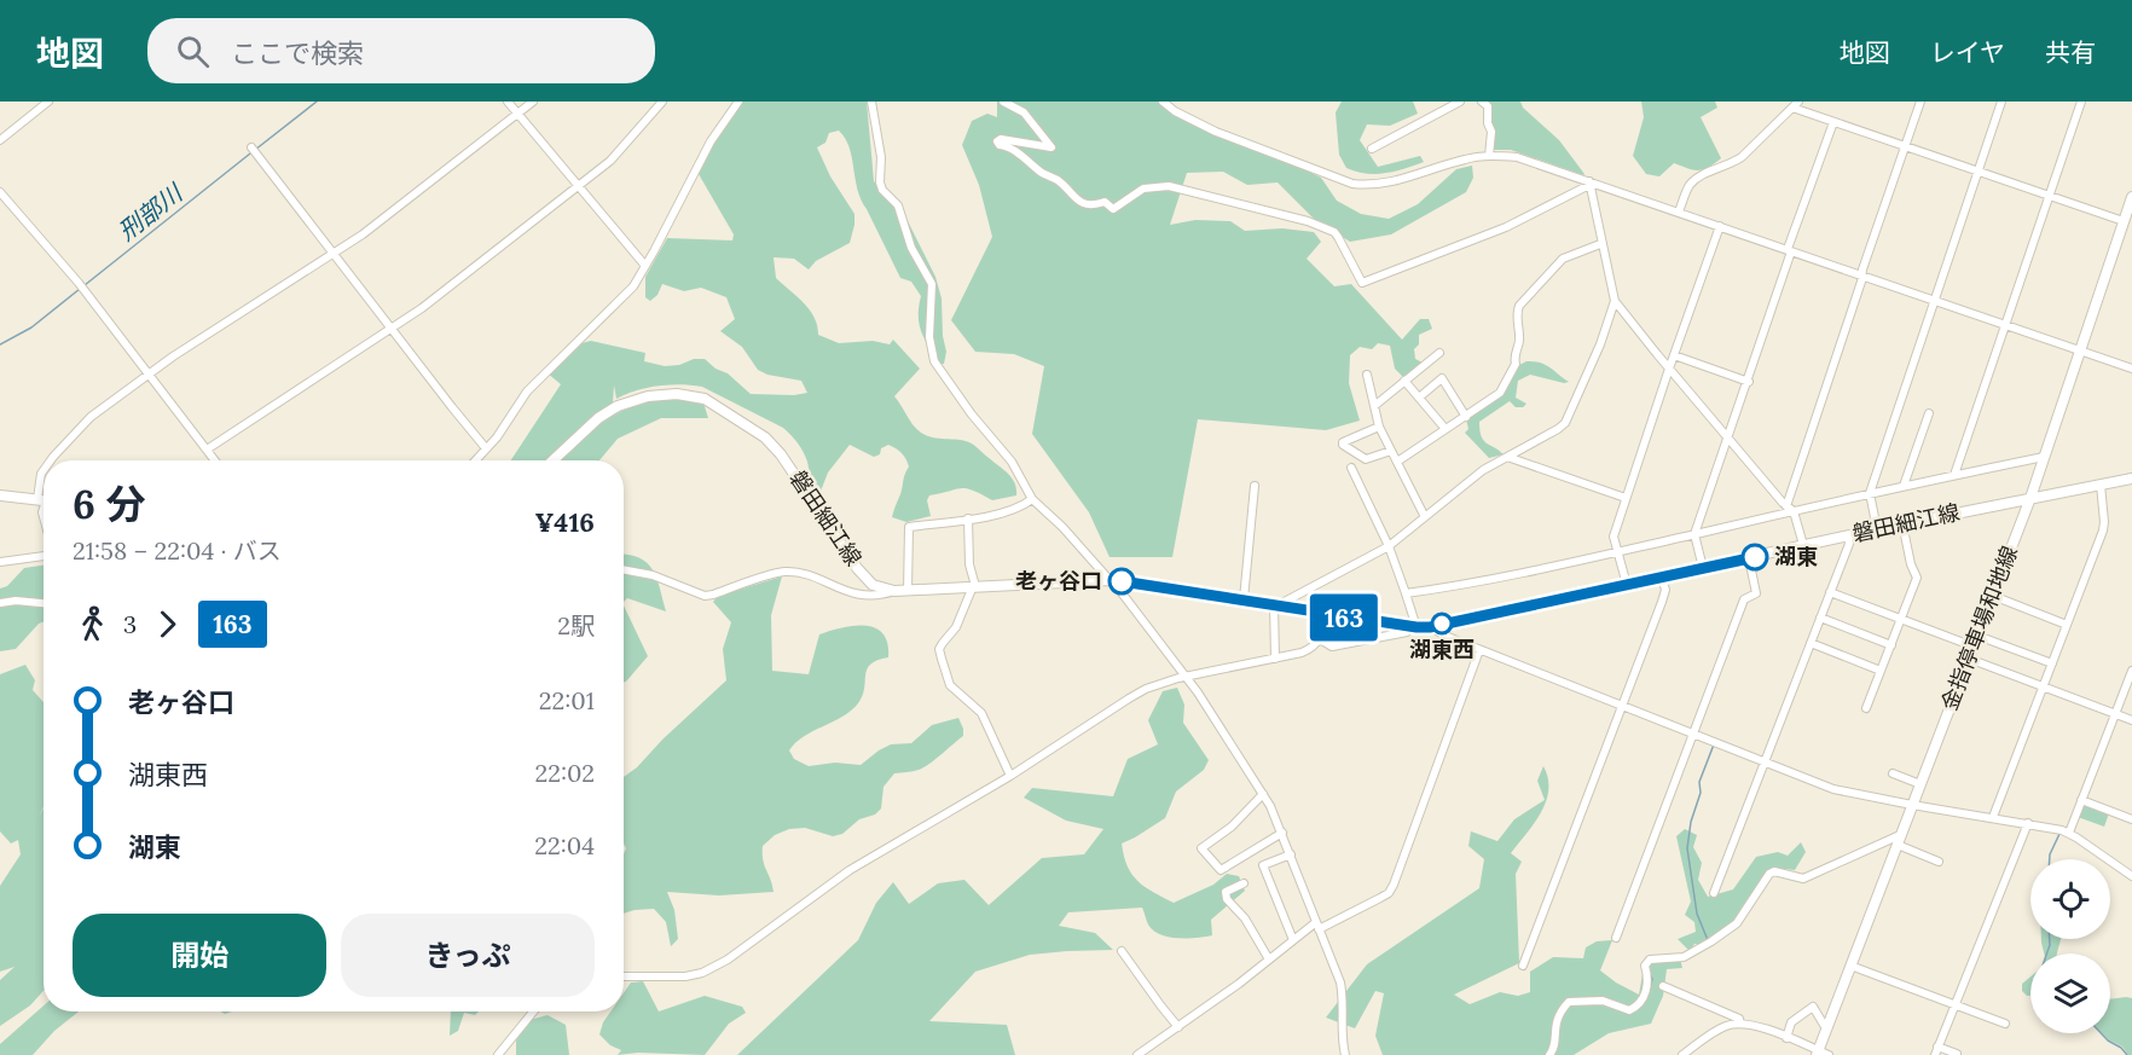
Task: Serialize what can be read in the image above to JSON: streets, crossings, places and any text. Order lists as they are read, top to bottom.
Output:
{
  "streets": {
    "main road": ["磐田細江線", "金指停車場和地線"]
  },
  "crossings": [
    ["磐田細江線", "金指停車場和地線"]
  ],
  "water": ["刑部川"],
  "places": ["湖東", "老ヶ谷口", "湖東西"],
  "lines": ["bus line 163"],
  "page": {
    "header": "地図",
    "search": "ここで検索",
    "nav": ["地図", "レイヤ", "共有"],
    "on_map": "163",
    "heading": ["6 分", "21:58 – 22:04 · バス", "¥416"],
    "legs": ["3", "163", "2駅"],
    "list": [
      {
        "name": "老ヶ谷口",
        "value": "22:01"
      },
      {
        "name": "湖東西",
        "value": "22:02"
      },
      {
        "name": "湖東",
        "value": "22:04"
      }
    ],
    "buttons": ["開始", "きっぷ"]
  }
}
